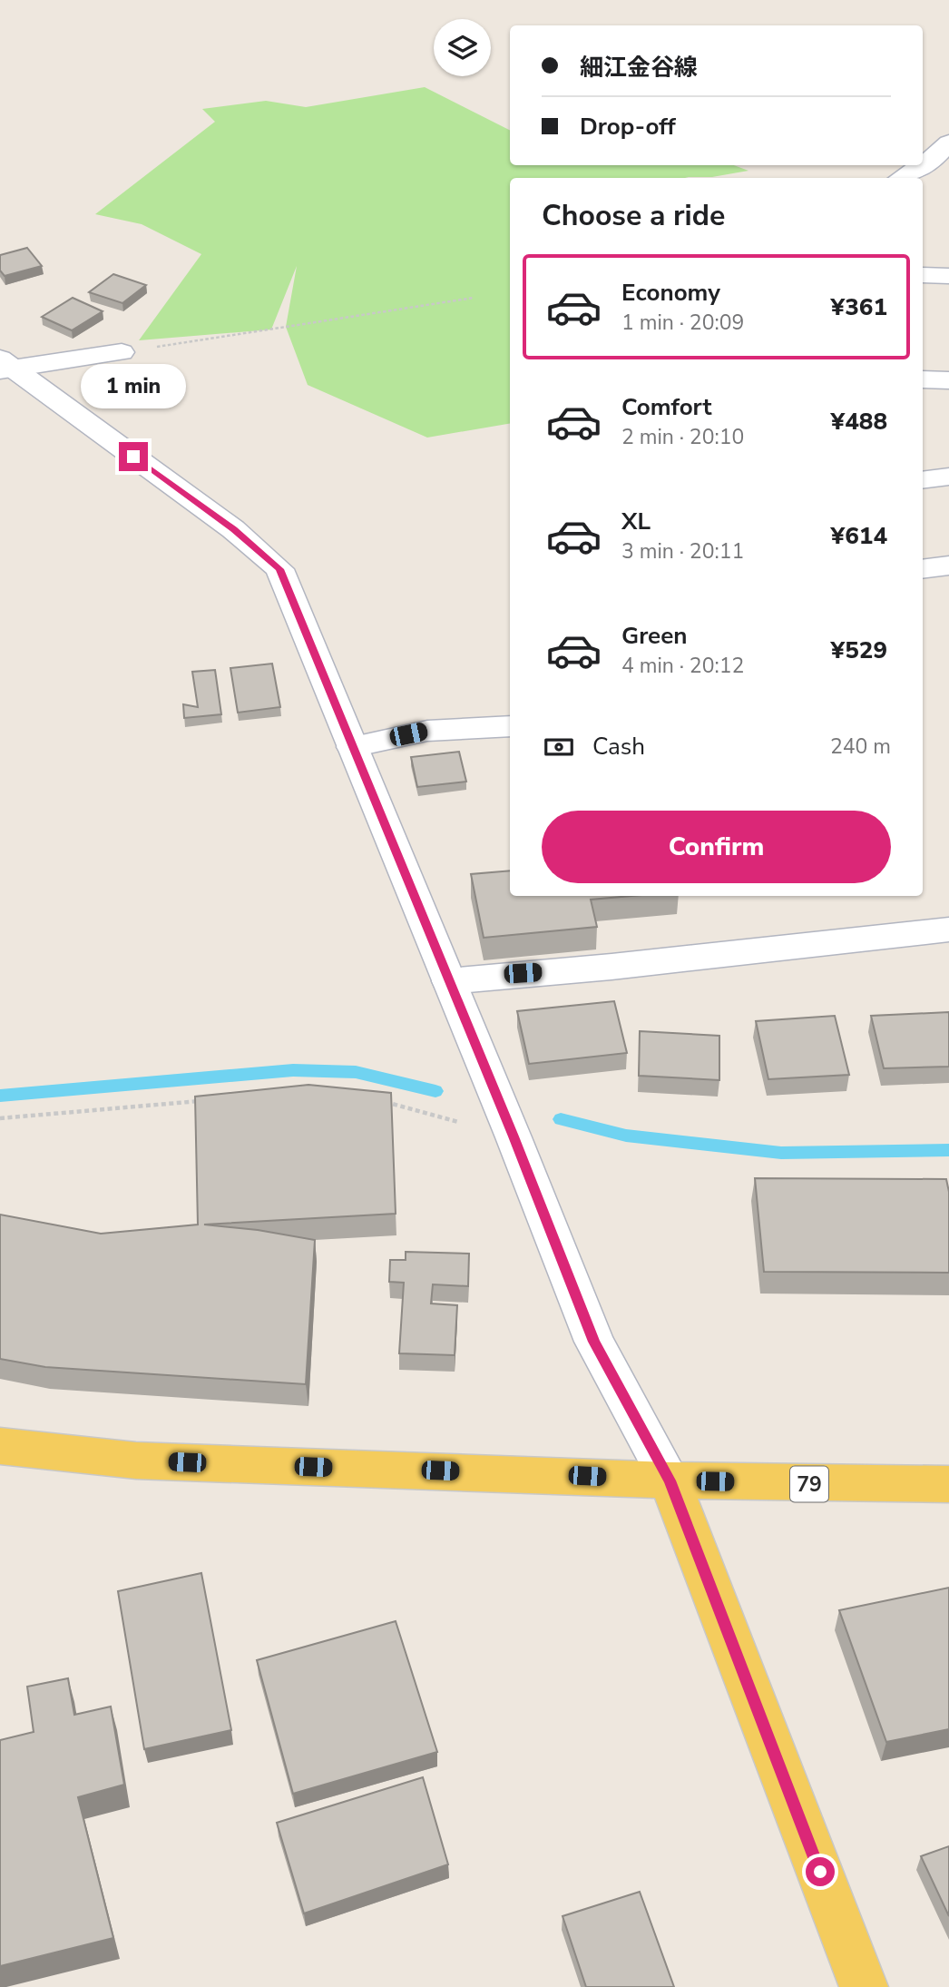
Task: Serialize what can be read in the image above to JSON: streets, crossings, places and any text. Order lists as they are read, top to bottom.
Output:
{
  "streets": {
    "main road": ["79"]
  },
  "page": {
    "banner": ["細江金谷線", "Drop-off"],
    "heading": "Choose a ride",
    "list": [
      {
        "name": "Economy",
        "note": "1 min · 20:09",
        "value": "¥361"
      },
      {
        "name": "Comfort",
        "note": "2 min · 20:10",
        "value": "¥488"
      },
      {
        "name": "XL",
        "note": "3 min · 20:11",
        "value": "¥614"
      },
      {
        "name": "Green",
        "note": "4 min · 20:12",
        "value": "¥529"
      }
    ],
    "bubble": "1 min",
    "pay": ["Cash", "240 m"],
    "buttons": "Confirm"
  }
}
